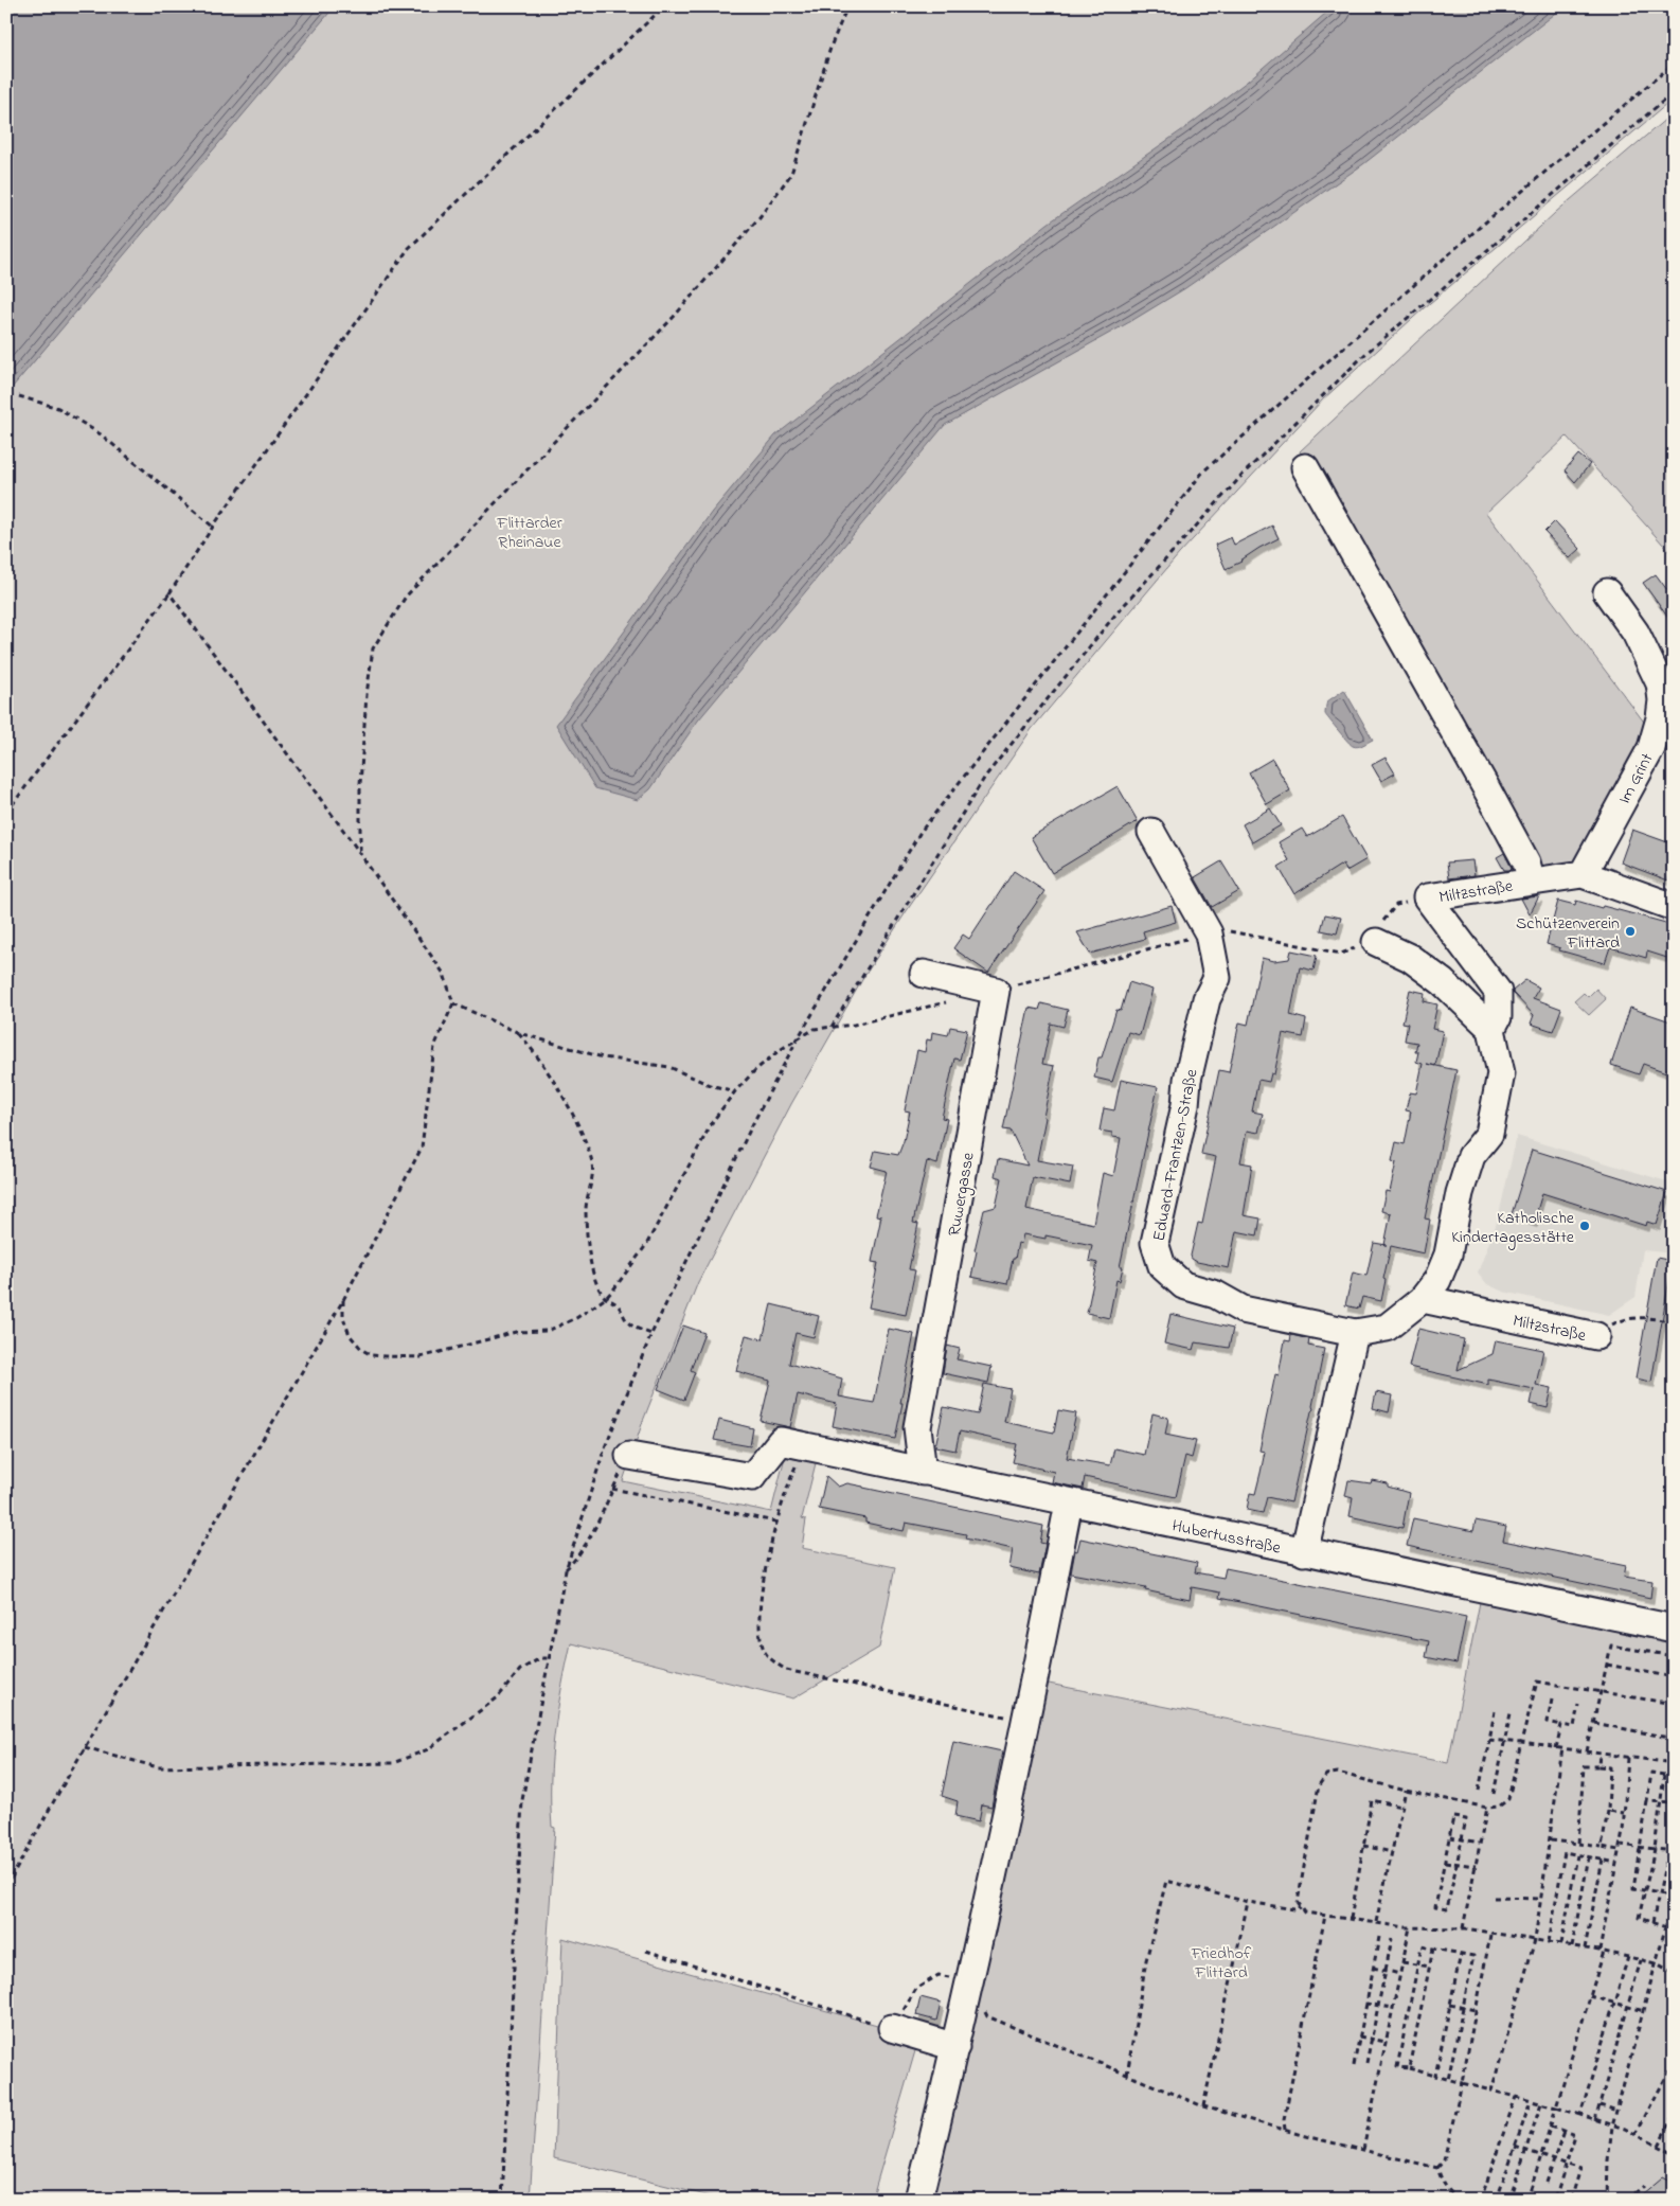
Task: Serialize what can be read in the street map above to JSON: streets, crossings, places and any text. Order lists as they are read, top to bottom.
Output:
{
  "streets": {
    "street": [
      "Im Grint",
      "Miltzstraße",
      "Eduard-Frantzen-Straße",
      "Ruwergasse",
      "Hubertusstraße"
    ]
  },
  "crossings": [
    ["Im Grint", "Miltzstraße"],
    ["Miltzstraße", "Eduard-Frantzen-Straße"],
    ["Ruwergasse", "Hubertusstraße"]
  ],
  "parks": ["Flittarder Rheinaue", "Friedhof Flittard"],
  "places": ["Schützenverein Flittard", "Katholische Kindertagesstätte"]
}
